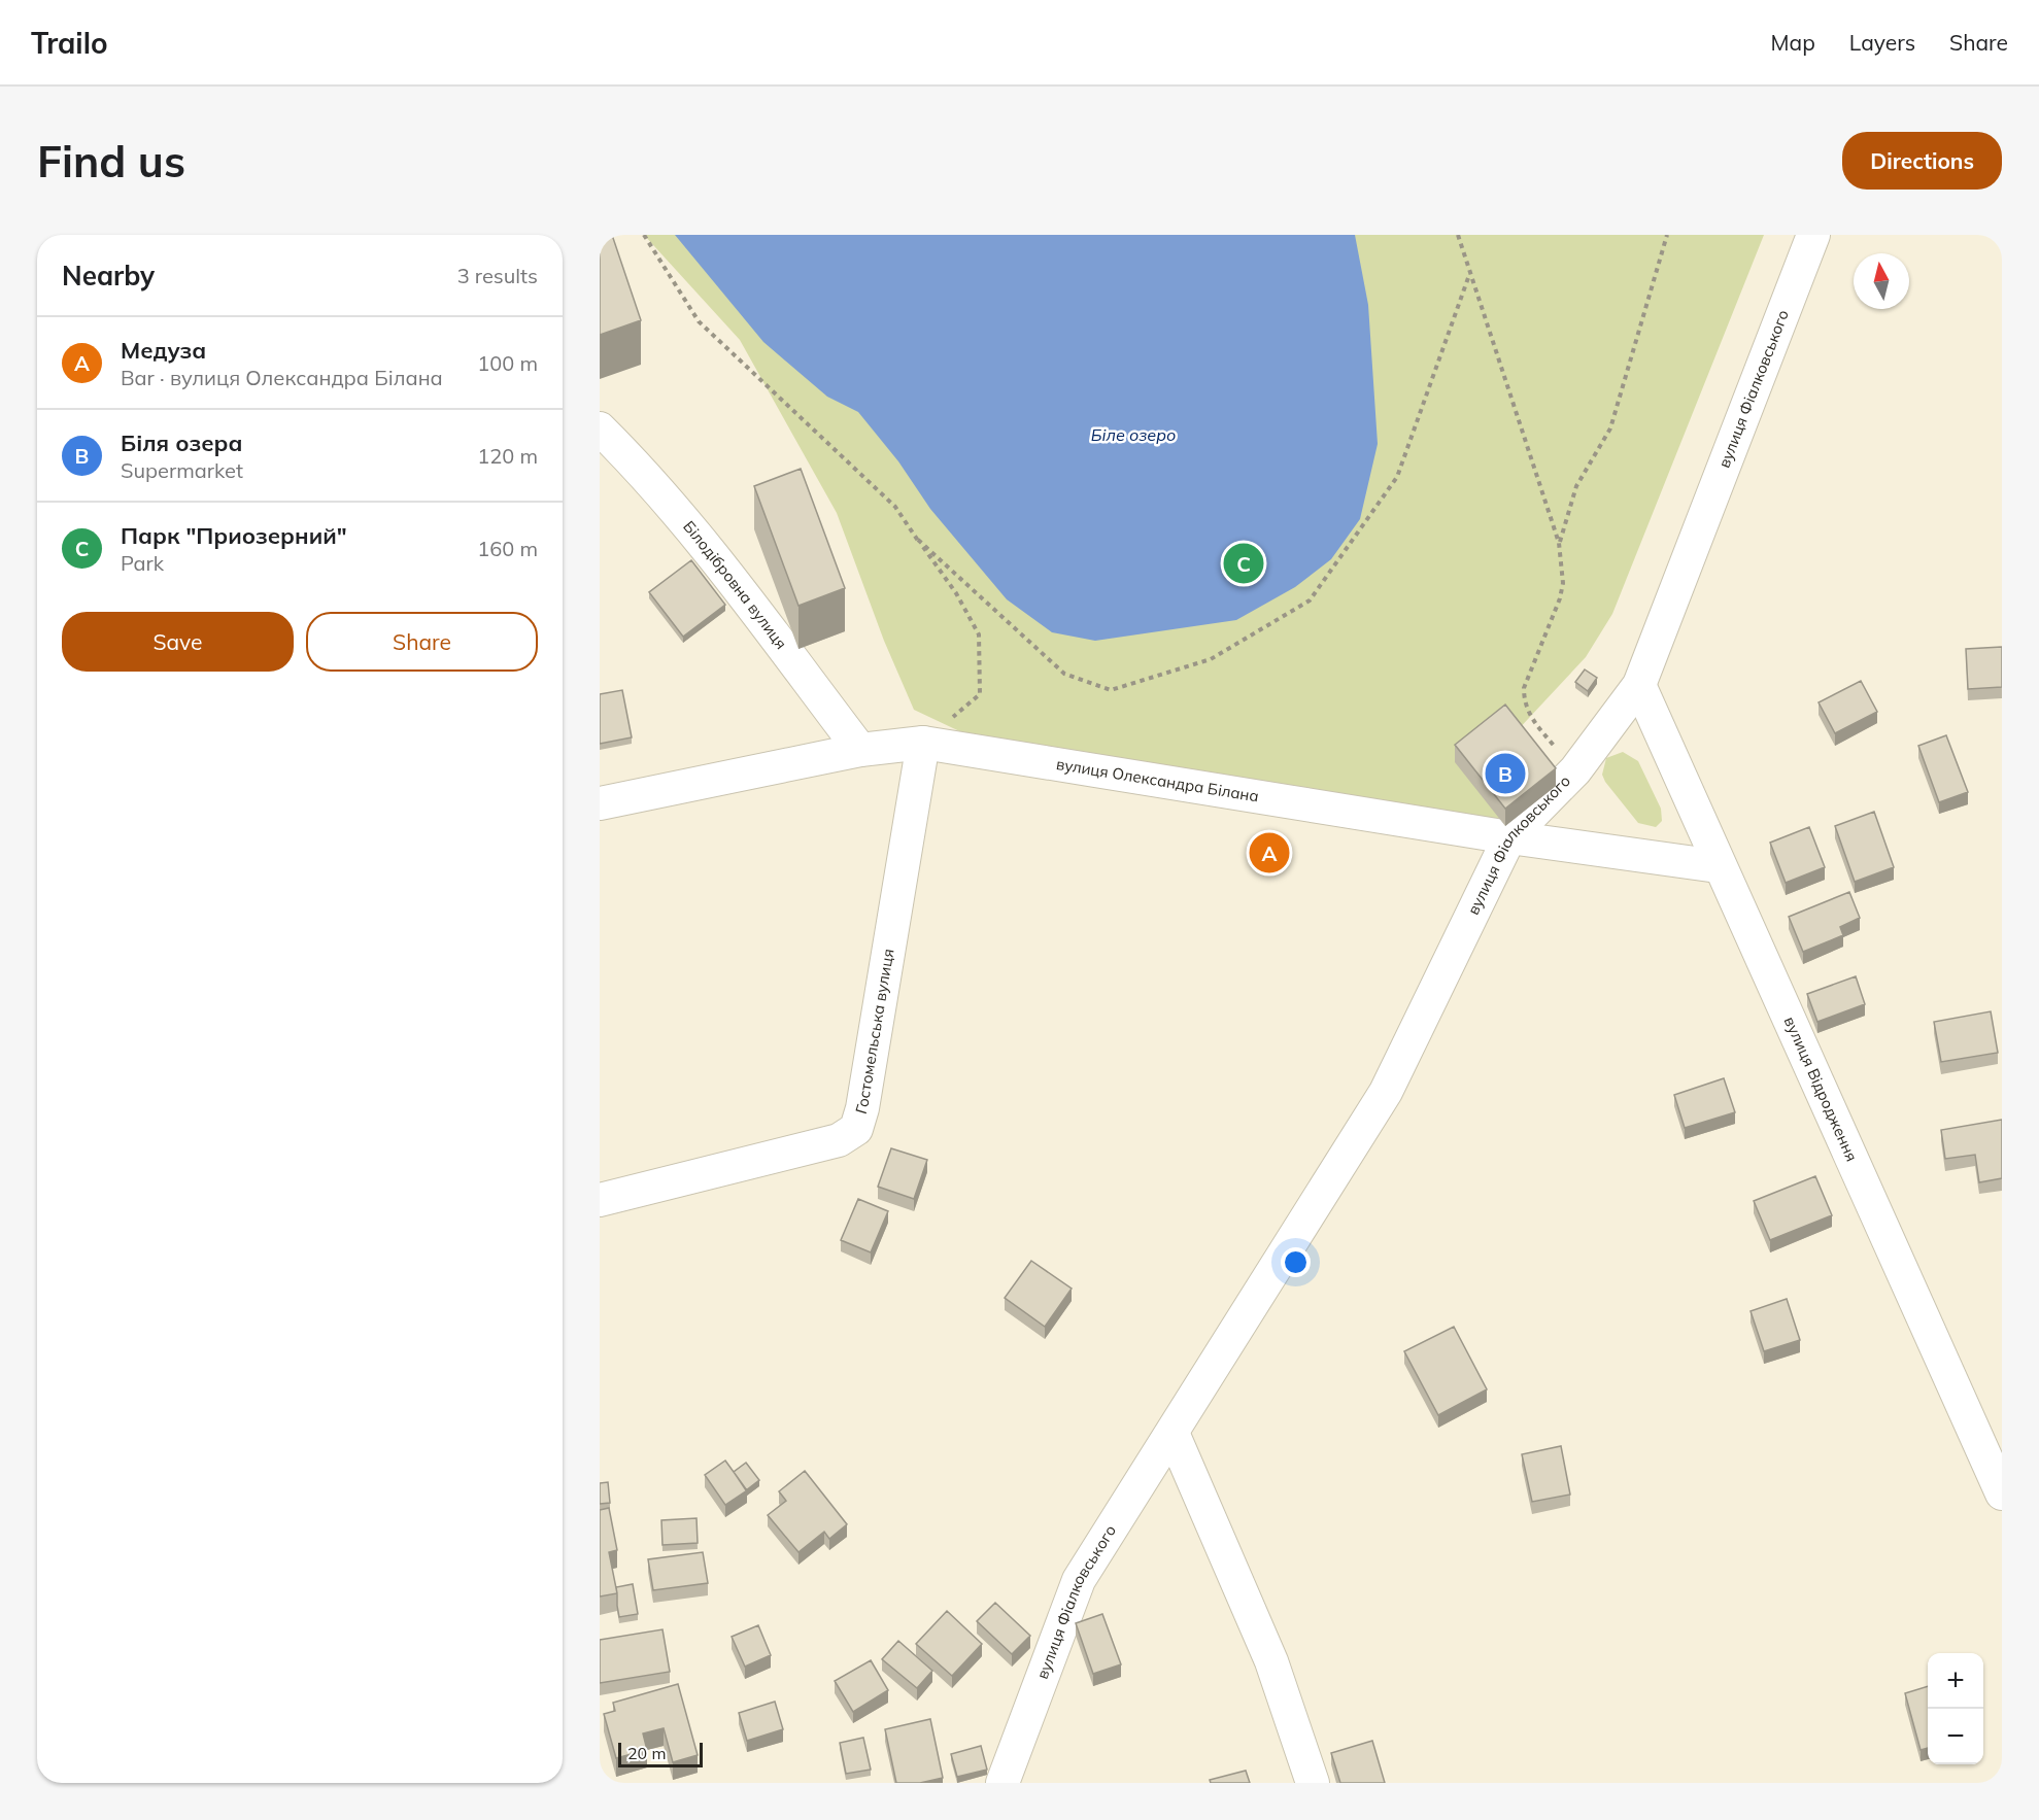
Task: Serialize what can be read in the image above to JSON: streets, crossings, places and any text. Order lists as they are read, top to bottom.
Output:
{
  "streets": {
    "street": [
      "вулиця Фіалковського",
      "Білодібровна вулиця",
      "вулиця Олександра Білана",
      "Гостомельська вулиця",
      "вулиця Відродження"
    ]
  },
  "crossings": [
    ["вулиця Фіалковського", "вулиця Олександра Білана"],
    ["вулиця Фіалковського", "вулиця Відродження"],
    ["Білодібровна вулиця", "вулиця Олександра Білана"],
    ["вулиця Олександра Білана", "Гостомельська вулиця"],
    ["вулиця Олександра Білана", "вулиця Відродження"]
  ],
  "water": ["Біле озеро"],
  "scale_bar": "20 m",
  "north": "top",
  "page": {
    "header": "Trailo",
    "nav": ["Map", "Layers", "Share"],
    "buttons": [
      "Directions",
      ["Save", "Share"]
    ],
    "title": "Find us",
    "heading": ["Nearby", "3 results"],
    "list": [
      {
        "mark": "A",
        "name": "Медуза",
        "note": "Bar · вулиця Олександра Білана",
        "value": "100 m"
      },
      {
        "mark": "B",
        "name": "Біля озера",
        "note": "Supermarket",
        "value": "120 m"
      },
      {
        "mark": "C",
        "name": "Парк \"Приозерний\"",
        "note": "Park",
        "value": "160 m"
      }
    ],
    "pins": ["C", "B", "A"],
    "map_buttons": ["+", "−"],
    "scale": "20 m"
  }
}
